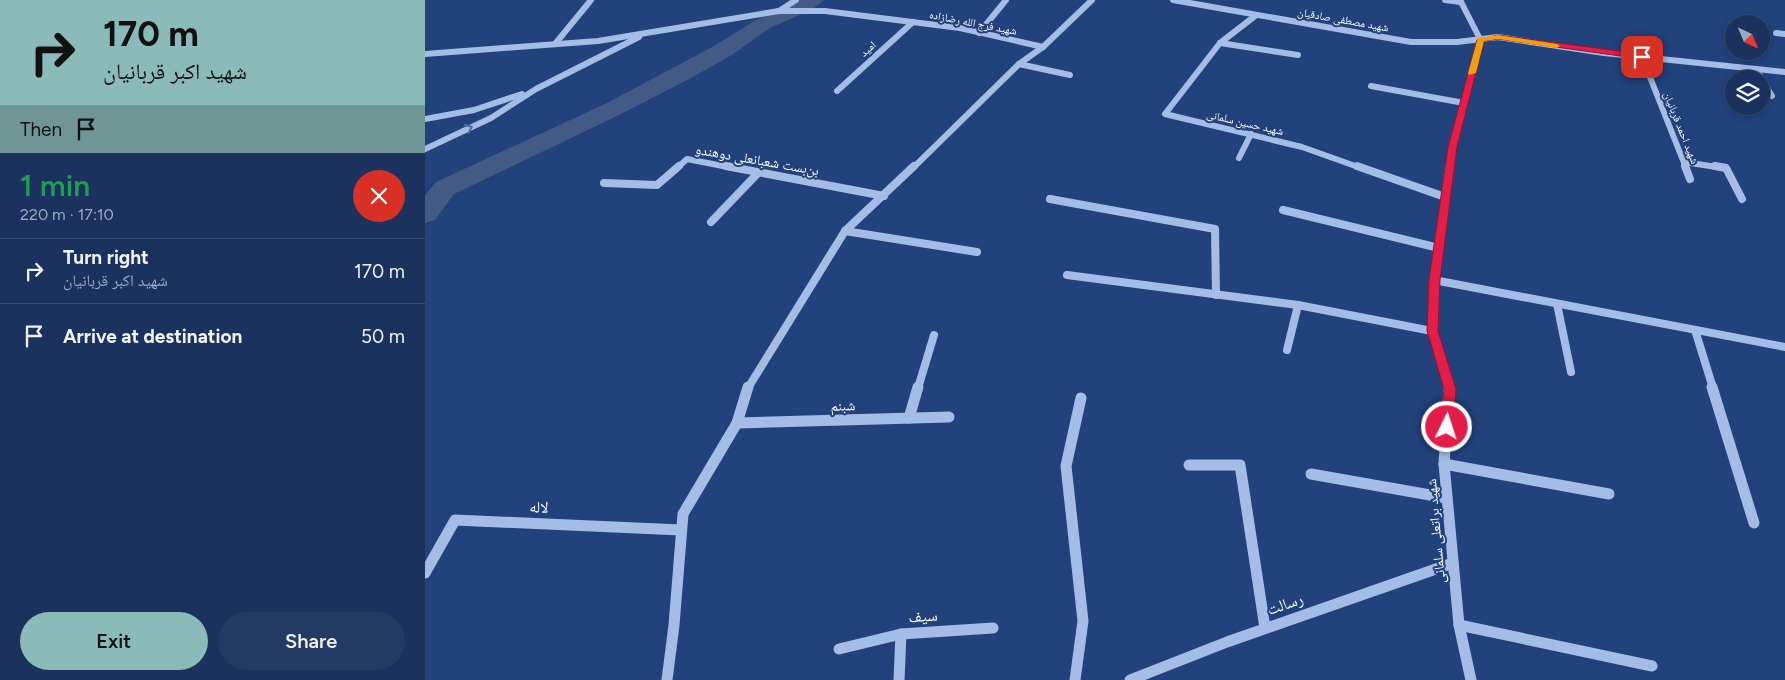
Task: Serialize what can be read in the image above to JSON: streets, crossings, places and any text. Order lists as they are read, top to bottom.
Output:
{
  "streets": {
    "street": [
      "شهید مصطفی صادقیان",
      "شهید فرج الله رضازاده",
      "امید",
      "شهید حسین سلمانی",
      "شهید احمد قربانیان",
      "بن‌بست شعبانعلی دوهندو",
      "شبنم",
      "لاله",
      "شهید براتعلی سلمانی",
      "رسالت",
      "سیف"
    ]
  },
  "crossings": [
    ["شهید مصطفی صادقیان", "شهید حسین سلمانی"],
    ["شهید مصطفی صادقیان", "شهید احمد قربانیان"],
    ["شهید مصطفی صادقیان", "شهید براتعلی سلمانی"],
    ["شهید فرج الله رضازاده", "امید"],
    ["شهید حسین سلمانی", "شهید براتعلی سلمانی"],
    ["شهید براتعلی سلمانی", "رسالت"]
  ],
  "north": "bottom right",
  "page": {
    "turn": ["170 m", "شهید اکبر قربانیان"],
    "then": "Then",
    "heading": ["1 min", "220 m · 17:10"],
    "list": [
      {
        "name": "Turn right",
        "note": "شهید اکبر قربانیان",
        "value": "170 m"
      },
      {
        "name": "Arrive at destination",
        "value": "50 m"
      }
    ],
    "buttons": ["Exit", "Share"]
  }
}
